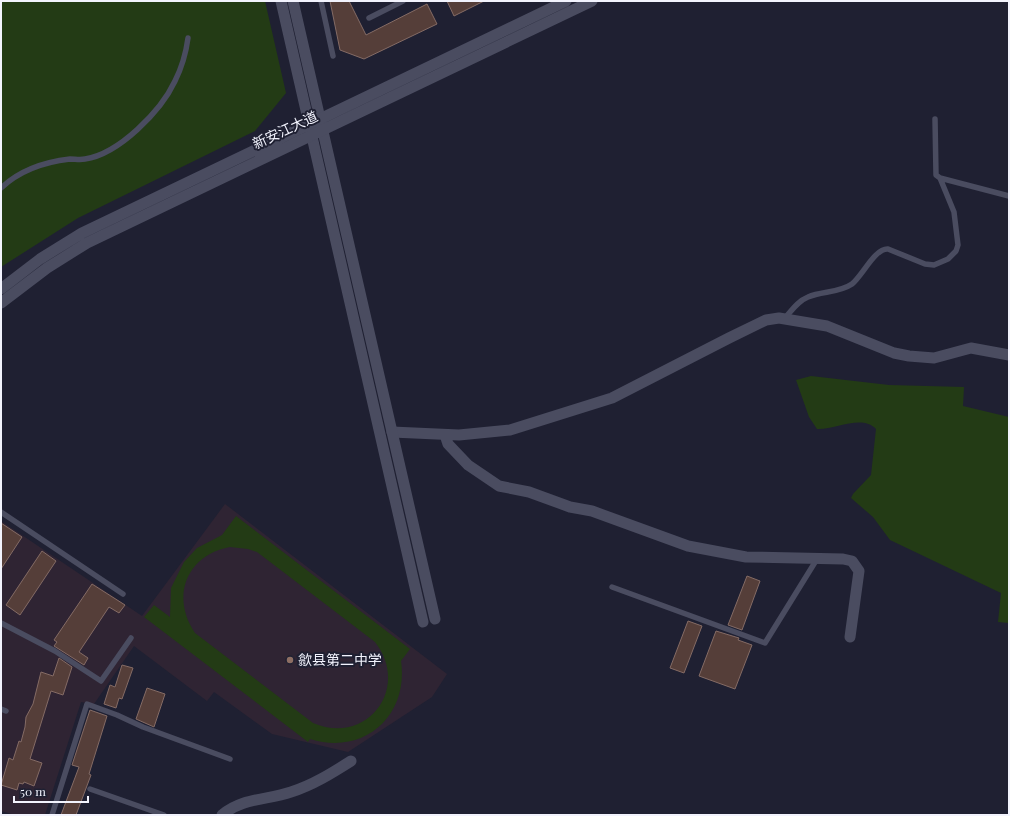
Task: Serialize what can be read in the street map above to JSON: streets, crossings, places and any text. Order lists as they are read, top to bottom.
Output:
{
  "streets": {
    "street": ["新安江大道"]
  },
  "places": ["歙县第二中学"],
  "scale_bar": "50 m"
}
